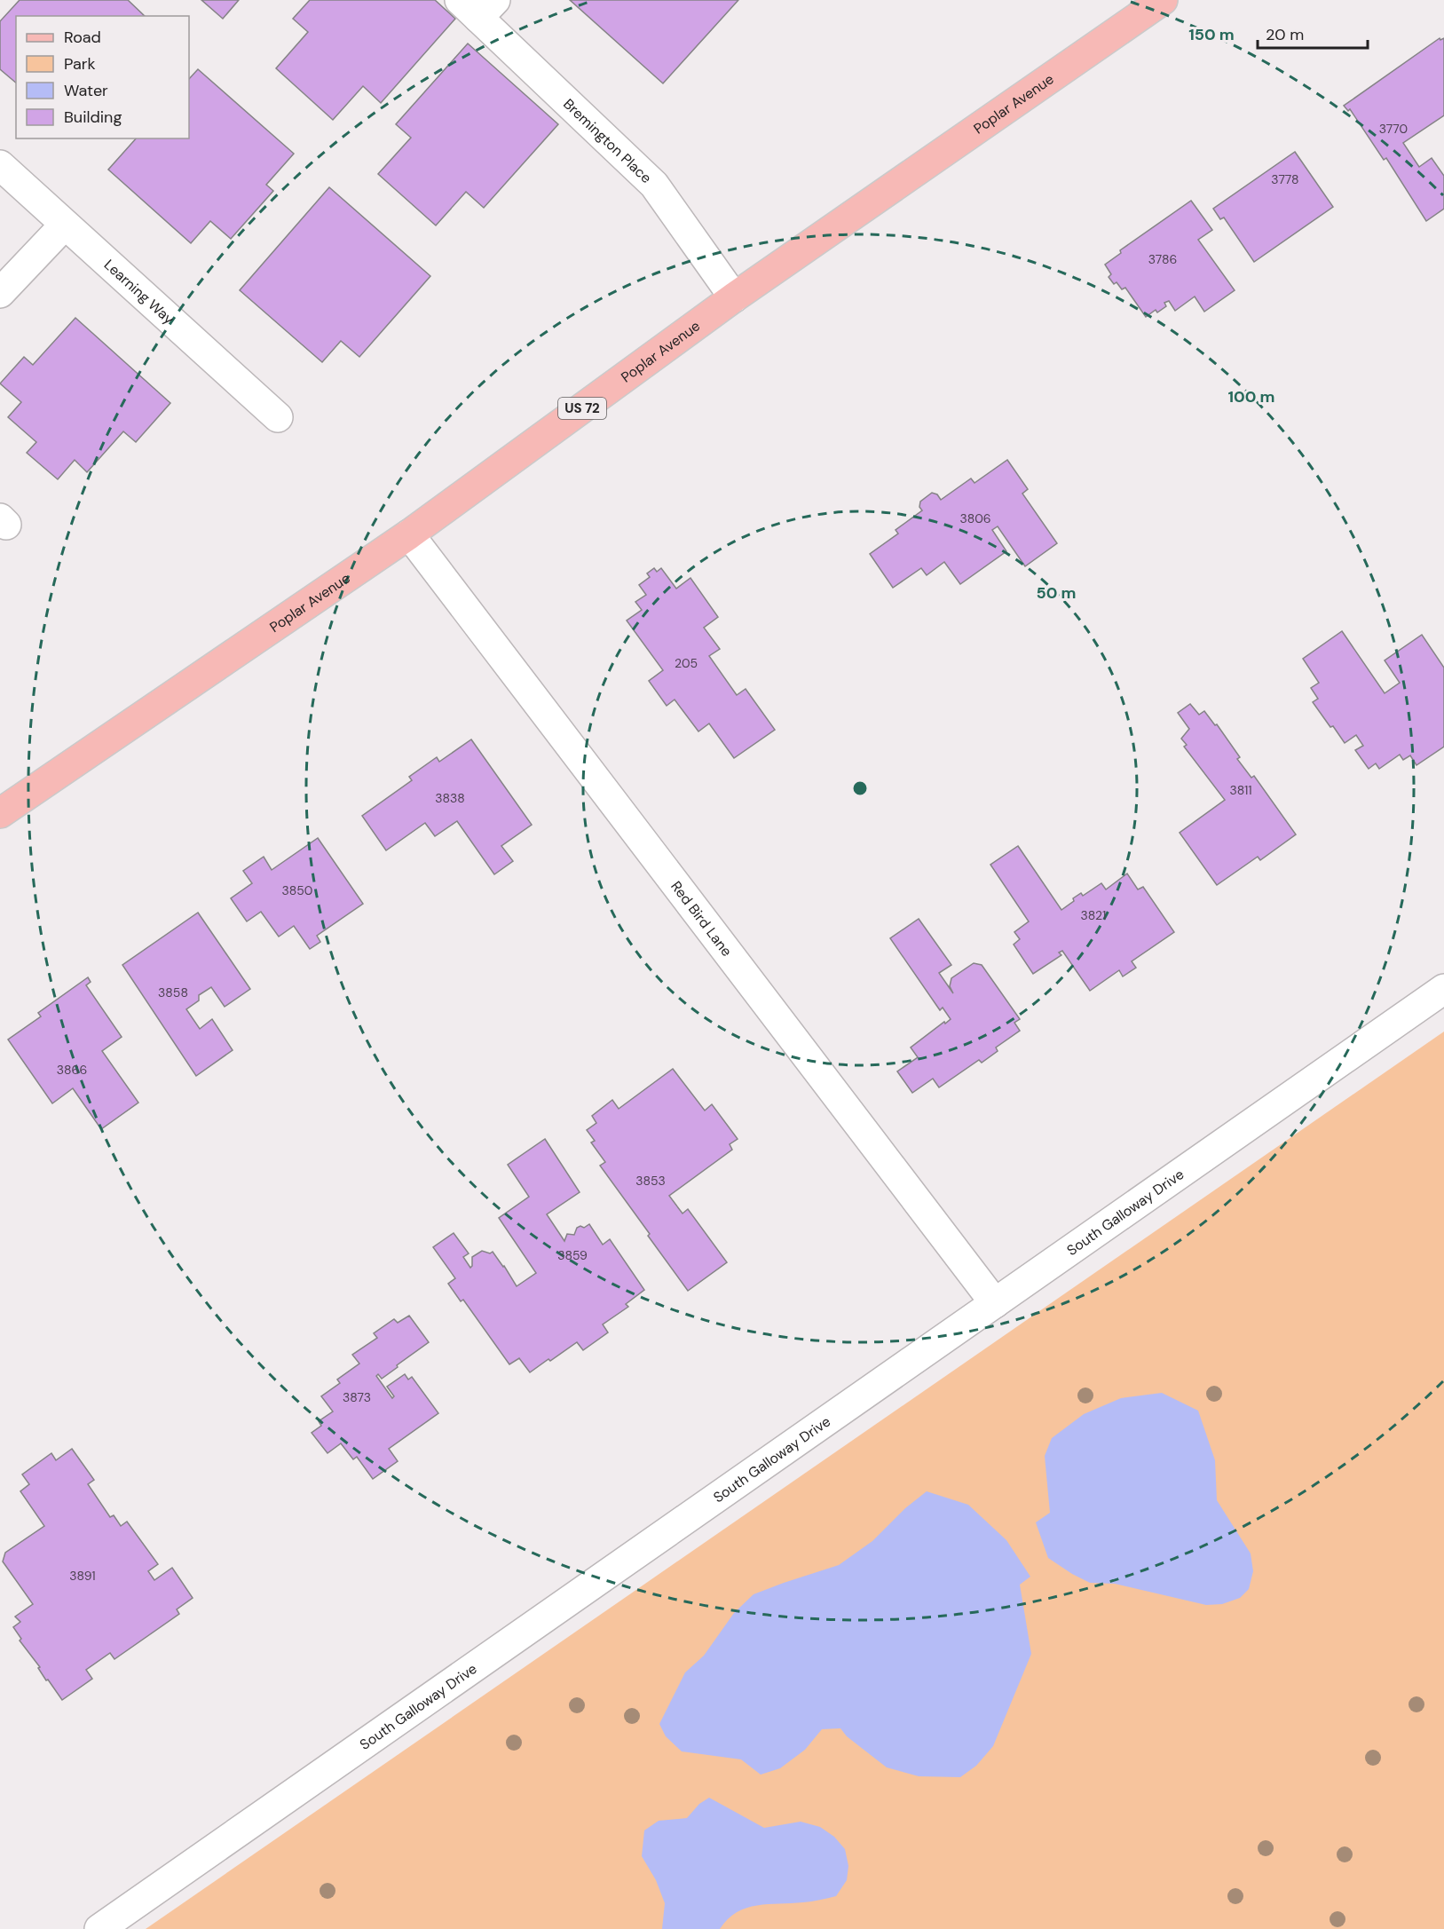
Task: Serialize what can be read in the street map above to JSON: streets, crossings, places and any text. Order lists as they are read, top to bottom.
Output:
{
  "streets": {
    "main road": ["Poplar Avenue", "US 72"],
    "street": [
      "Bremington Place",
      "Learning Way",
      "Red Bird Lane",
      "South Galloway Drive"
    ]
  },
  "crossings": [
    ["Poplar Avenue", "Bremington Place"],
    ["Poplar Avenue", "Red Bird Lane"],
    ["Red Bird Lane", "South Galloway Drive"]
  ],
  "house_numbers": [
    "3770",
    "3778",
    "3786",
    "3806",
    "205",
    "3811",
    "3838",
    "3850",
    "3821",
    "3858",
    "3866",
    "3853",
    "3859",
    "3873",
    "3891"
  ],
  "legend": [
    "Road",
    "Park",
    "Water",
    "Building"
  ],
  "scale_bar": "20 m",
  "rings": ["150 m", "100 m", "50 m"]
}
